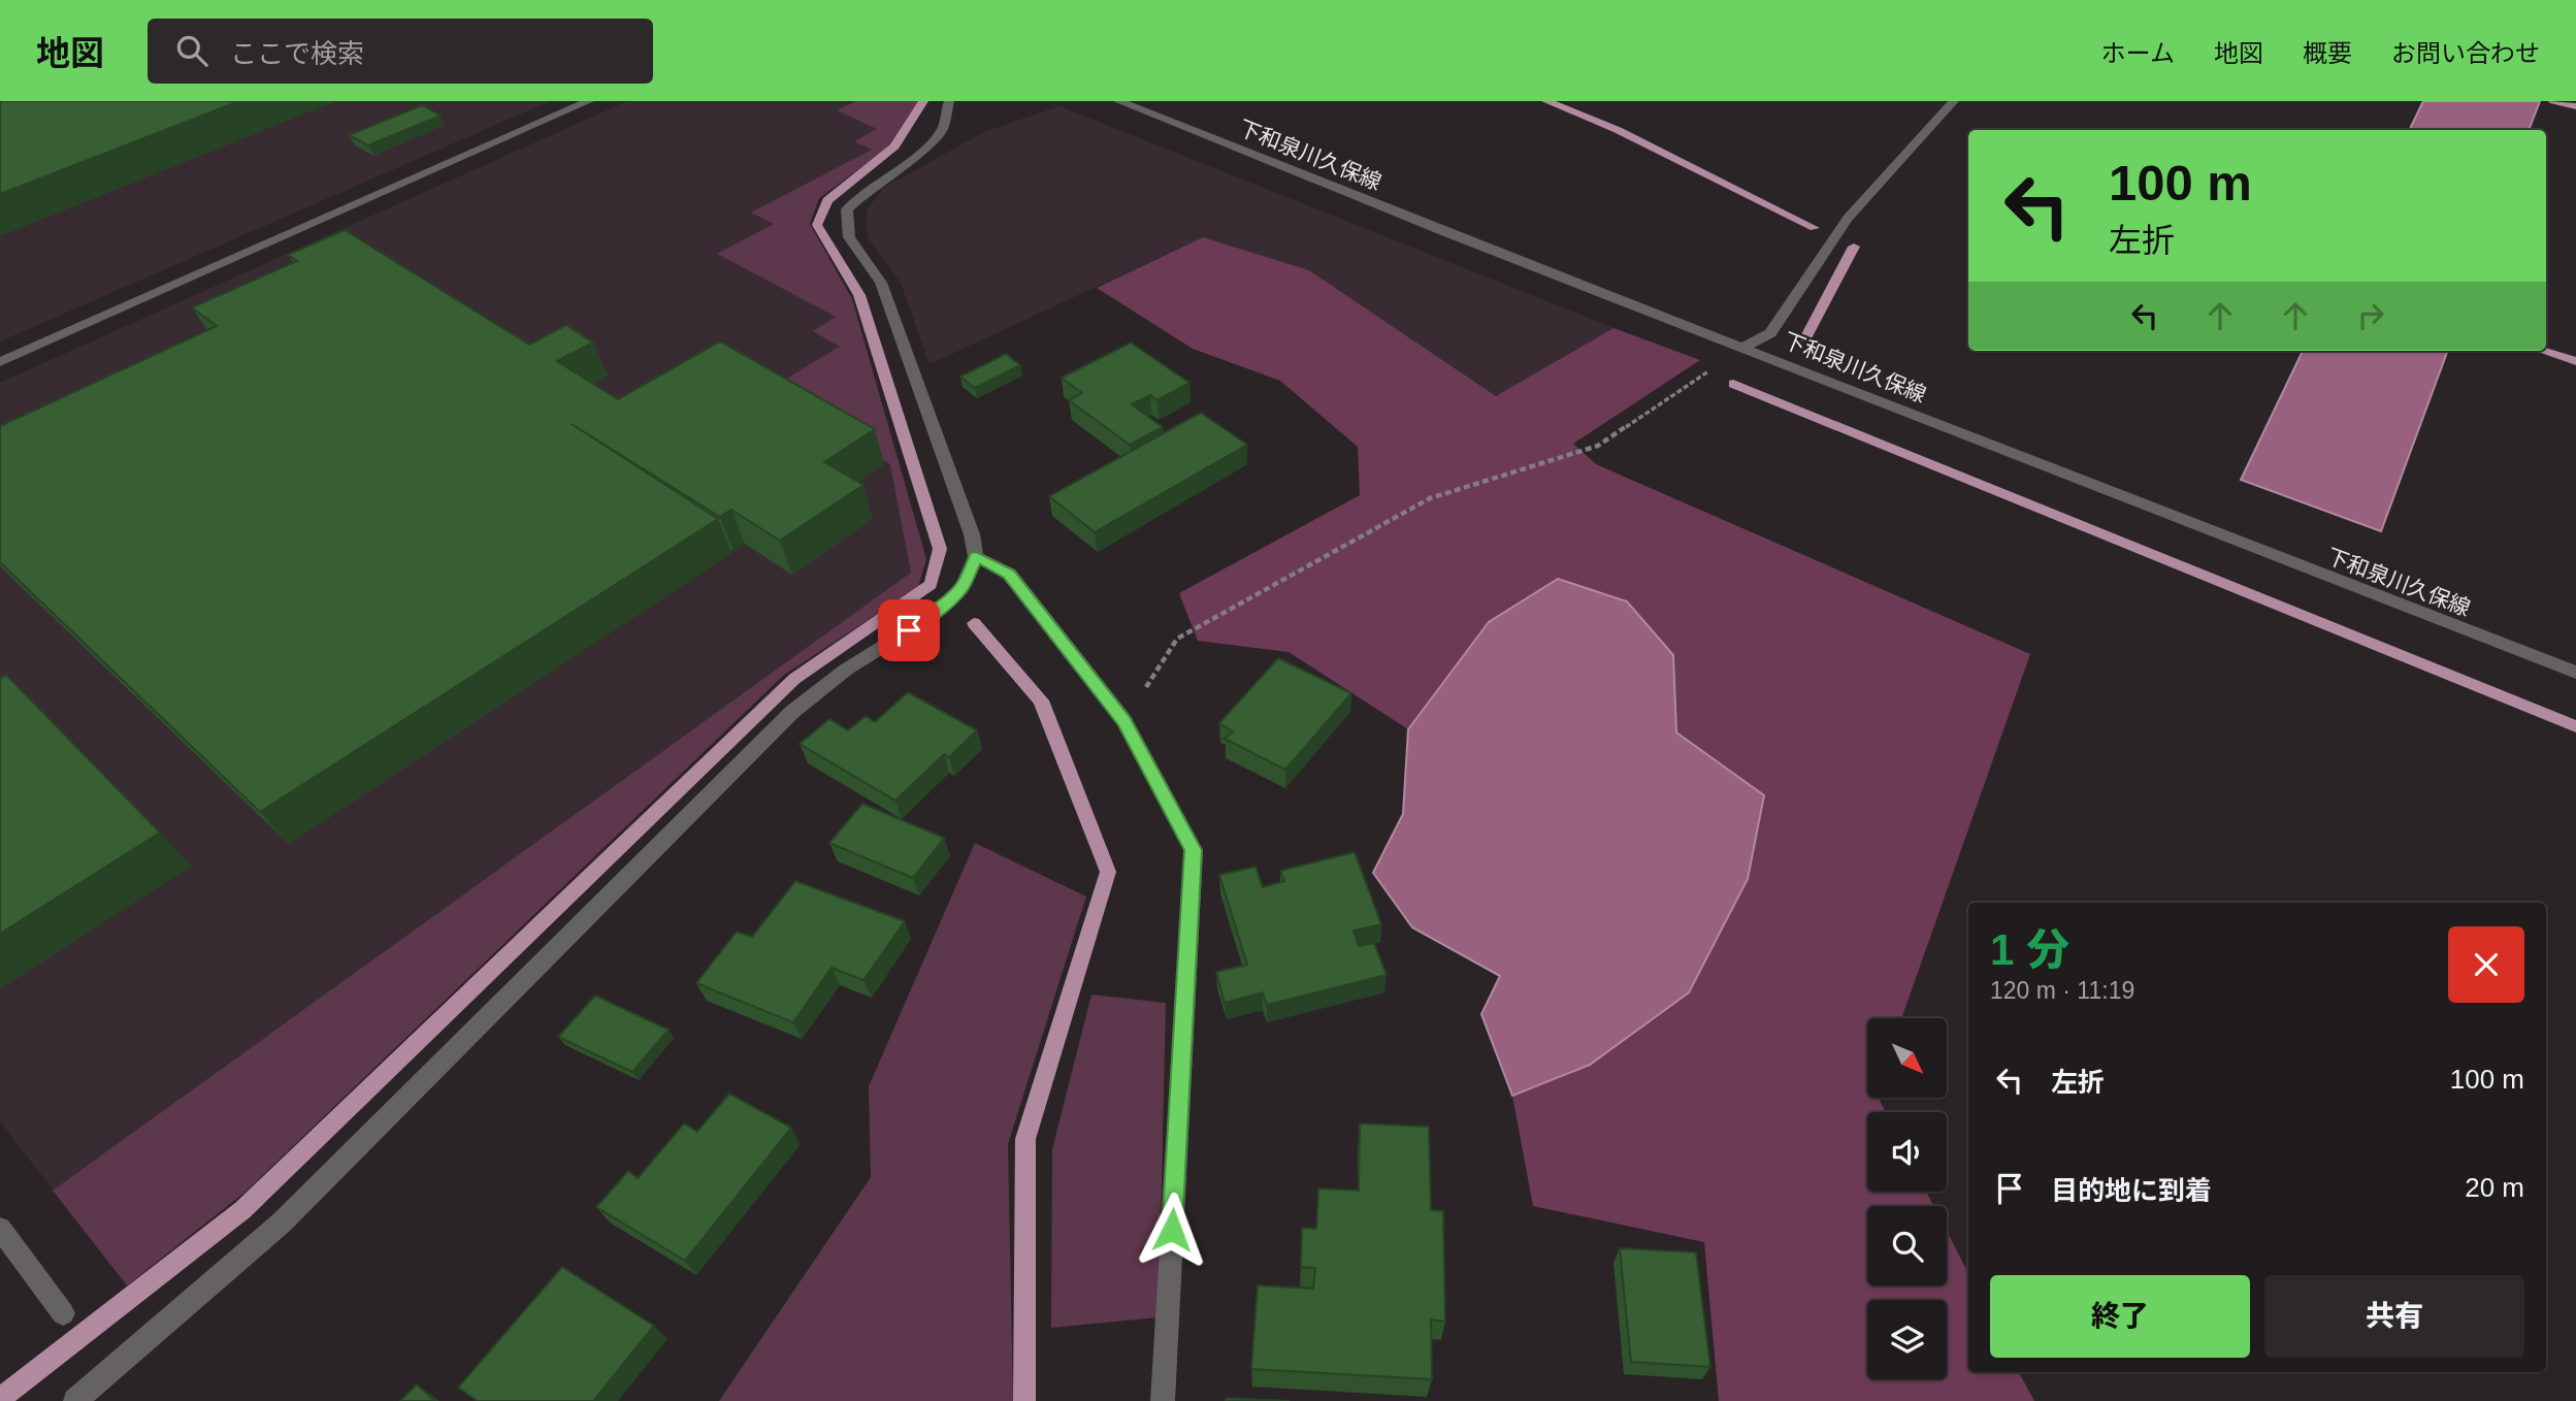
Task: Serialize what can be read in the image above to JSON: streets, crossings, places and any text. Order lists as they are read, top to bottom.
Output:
{
  "streets": {
    "street": ["下和泉川久保線"]
  },
  "north": "bottom right",
  "page": {
    "header": "地図",
    "search": "ここで検索",
    "nav": [
      "ホーム",
      "地図",
      "概要",
      "お問い合わせ"
    ],
    "turn": ["100 m", "左折"],
    "heading": ["1 分", "120 m · 11:19"],
    "list": [
      {
        "name": "左折",
        "value": "100 m"
      },
      {
        "name": "目的地に到着",
        "value": "20 m"
      }
    ],
    "buttons": ["終了", "共有"]
  }
}
